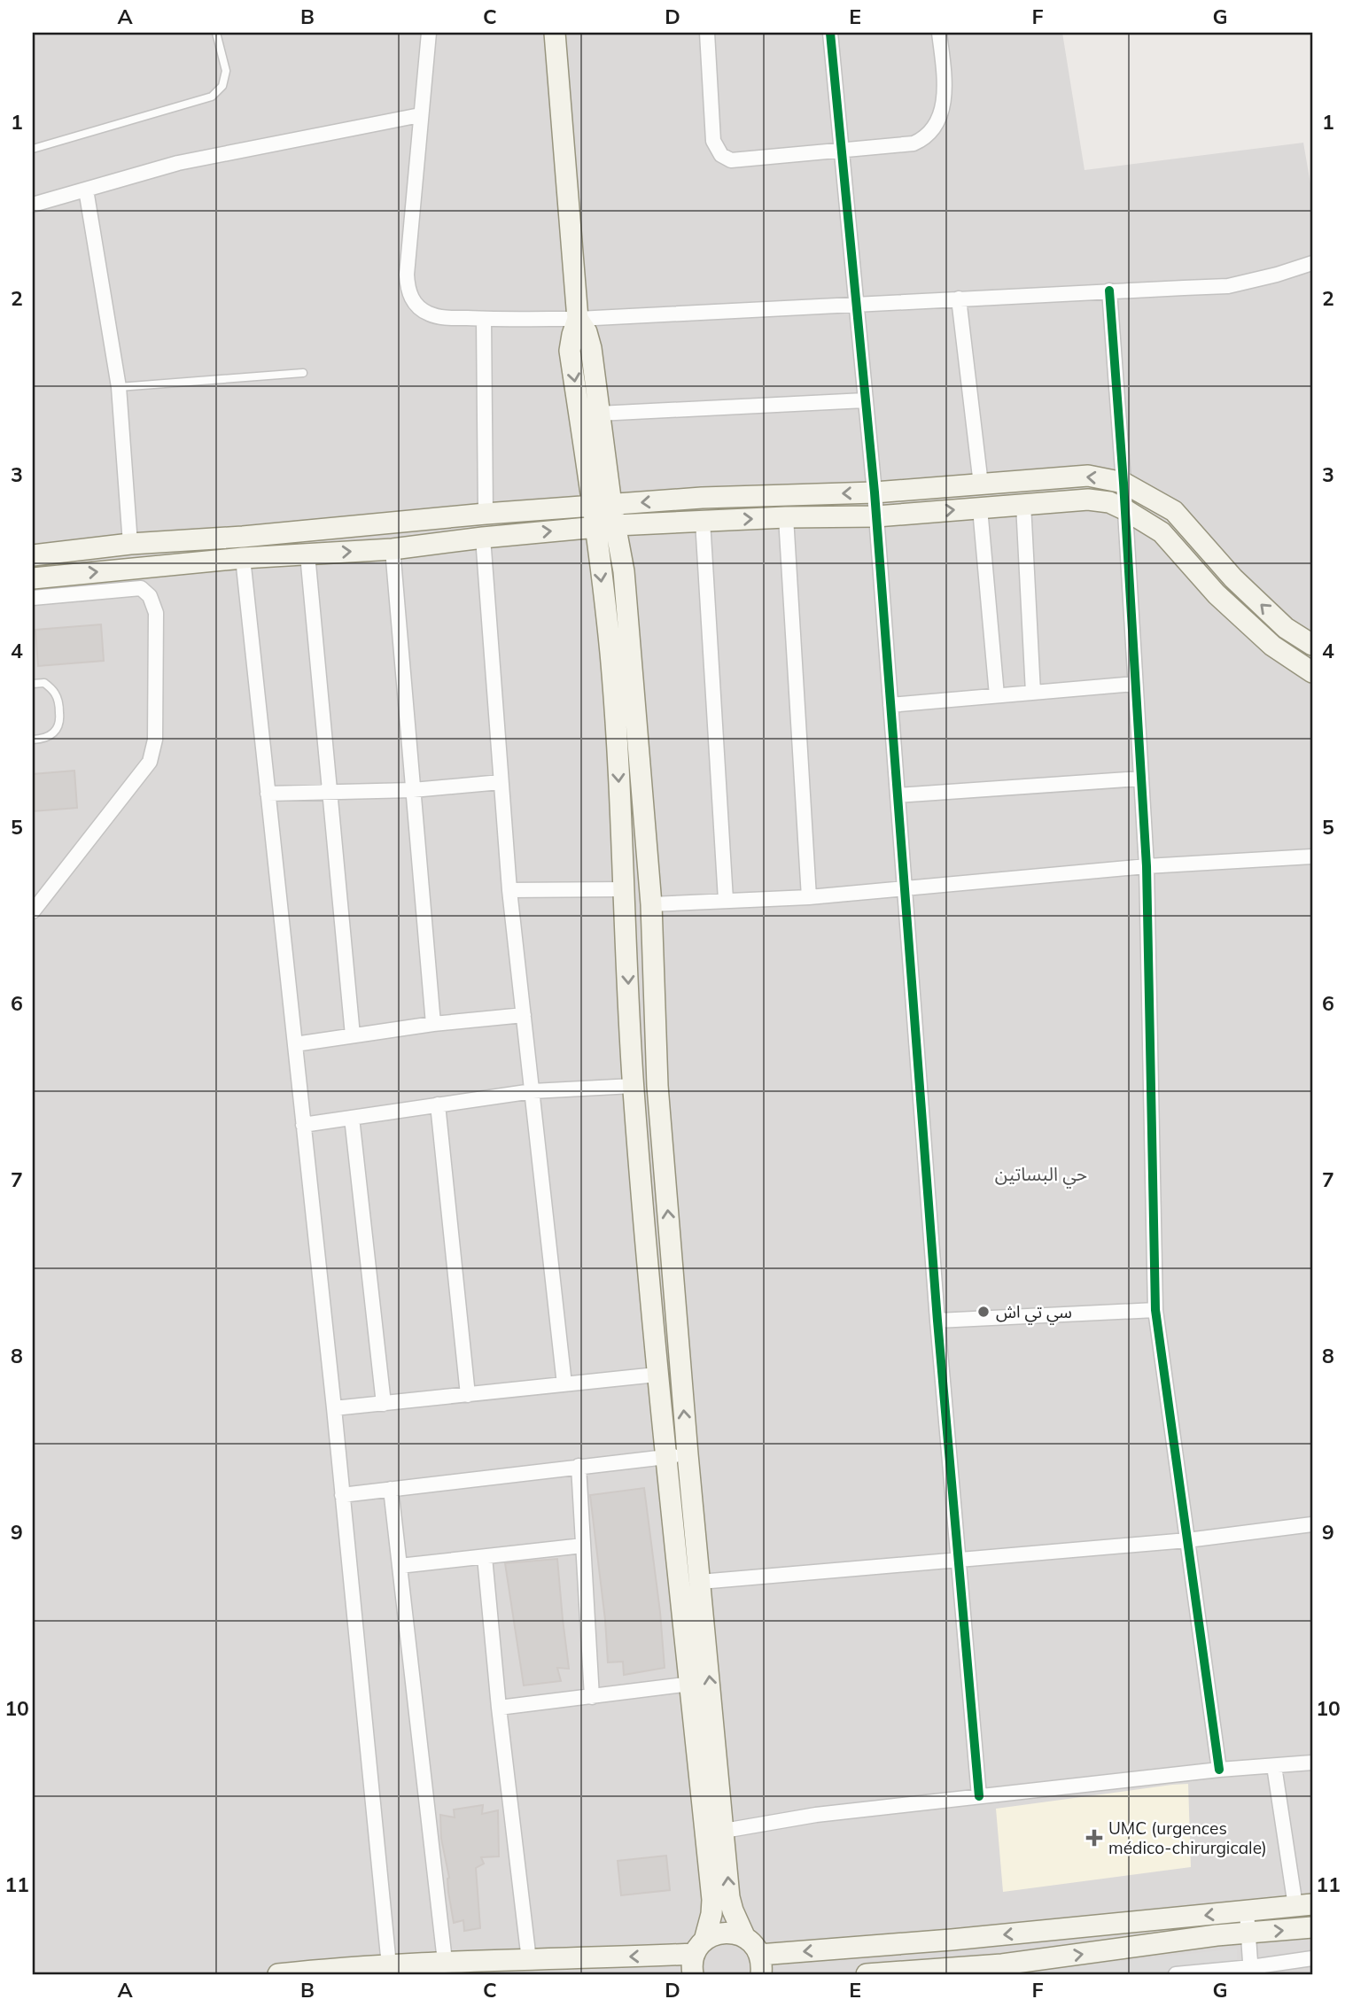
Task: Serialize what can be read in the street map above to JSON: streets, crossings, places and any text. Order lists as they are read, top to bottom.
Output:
{
  "districts": ["حي البساتين"],
  "places": {
    "other": ["سي تي اش"],
    "health": ["UMC (urgences médico-chirurgicale)"]
  },
  "grid": {
    "columns": [
      "A",
      "B",
      "C",
      "D",
      "E",
      "F",
      "G"
    ],
    "rows": [
      "1",
      "2",
      "3",
      "4",
      "5",
      "6",
      "7",
      "8",
      "9",
      "10",
      "11"
    ]
  }
}
